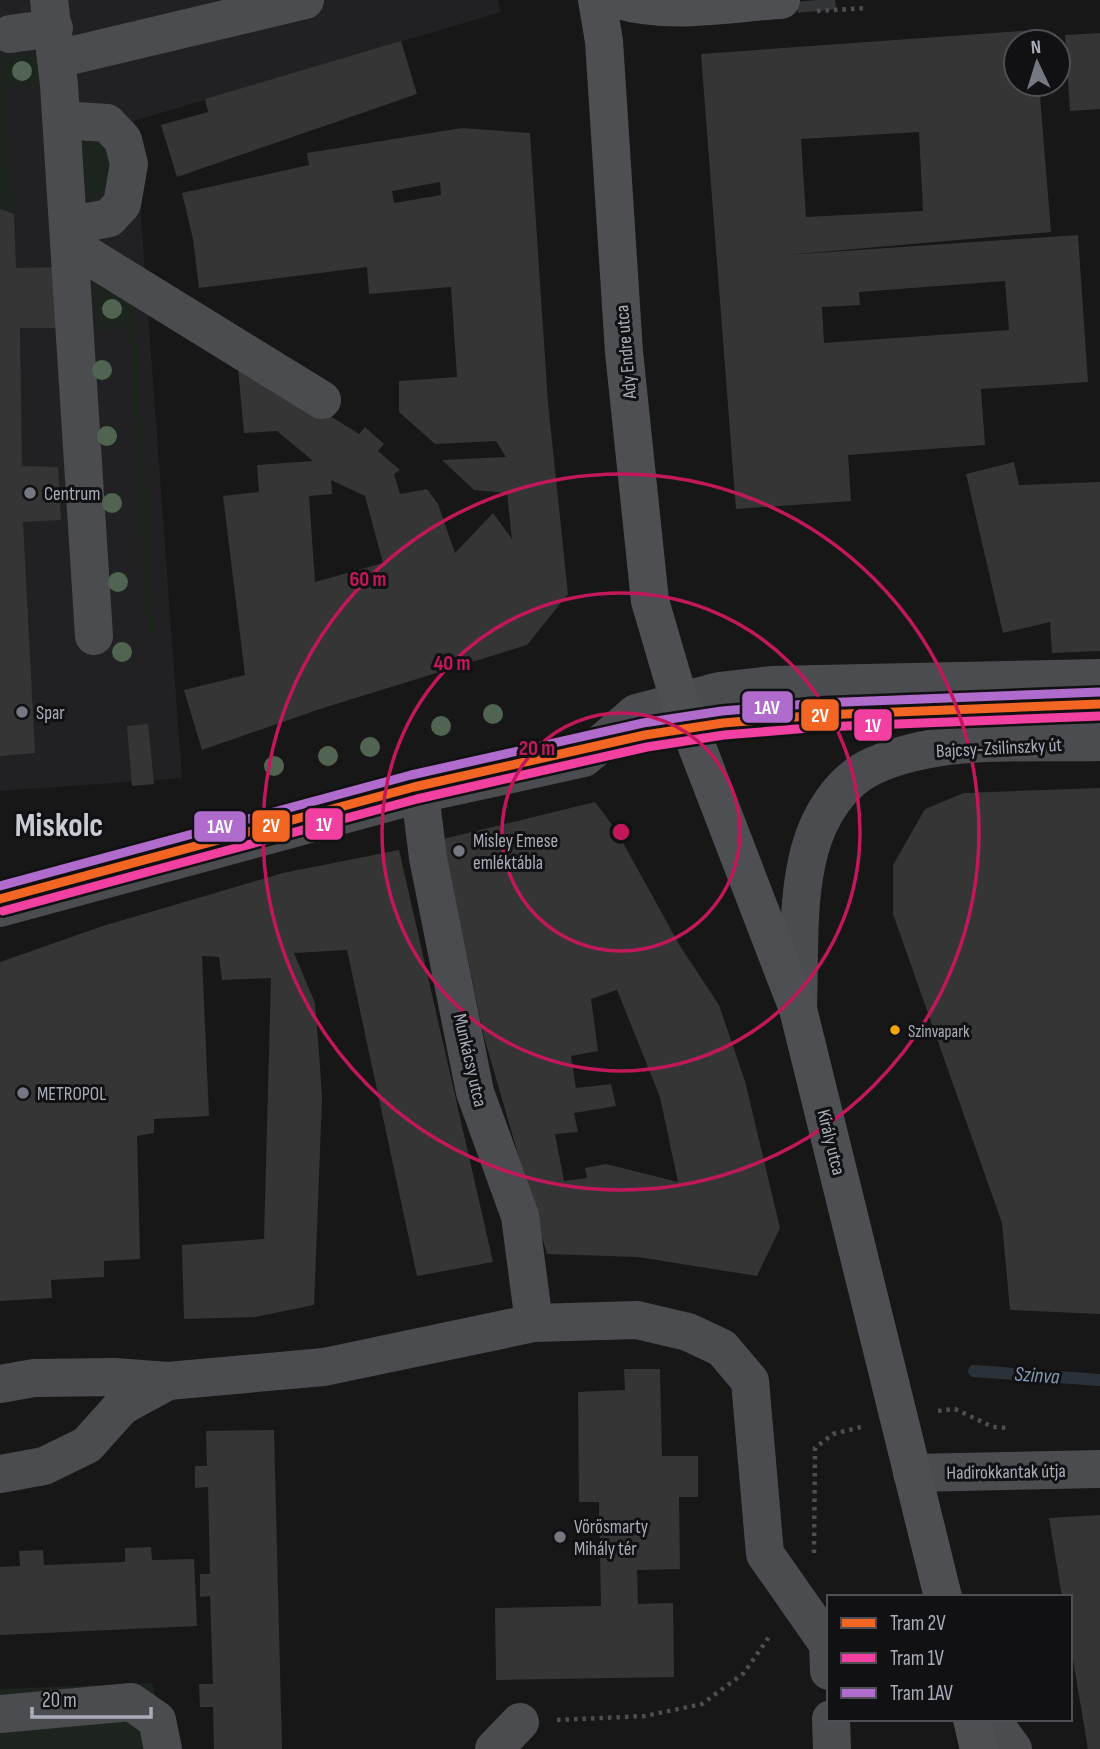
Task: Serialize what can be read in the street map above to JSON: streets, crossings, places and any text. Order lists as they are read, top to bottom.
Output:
{
  "streets": {
    "main road": ["Ady Endre utca", "Király utca"],
    "street": ["Bajcsy-Zsilinszky út", "Munkácsy utca", "Hadirokkantak útja"]
  },
  "crossings": [
    ["Ady Endre utca", "Király utca"],
    ["Bajcsy-Zsilinszky út", "Király utca"],
    ["Király utca", "Hadirokkantak útja"]
  ],
  "districts": ["Miskolc"],
  "water": ["Szinva"],
  "places": [
    "Centrum",
    "Spar",
    "Misley Emese emléktábla",
    "Szinvapark",
    "METROPOL",
    "Vörösmarty Mihály tér"
  ],
  "lines": ["tram line 1AV", "tram line 2V", "tram line 1V"],
  "legend": ["Tram 2V", "Tram 1V", "Tram 1AV"],
  "scale_bar": "20 m",
  "north": "top",
  "rings": ["60 m", "40 m", "20 m"]
}
